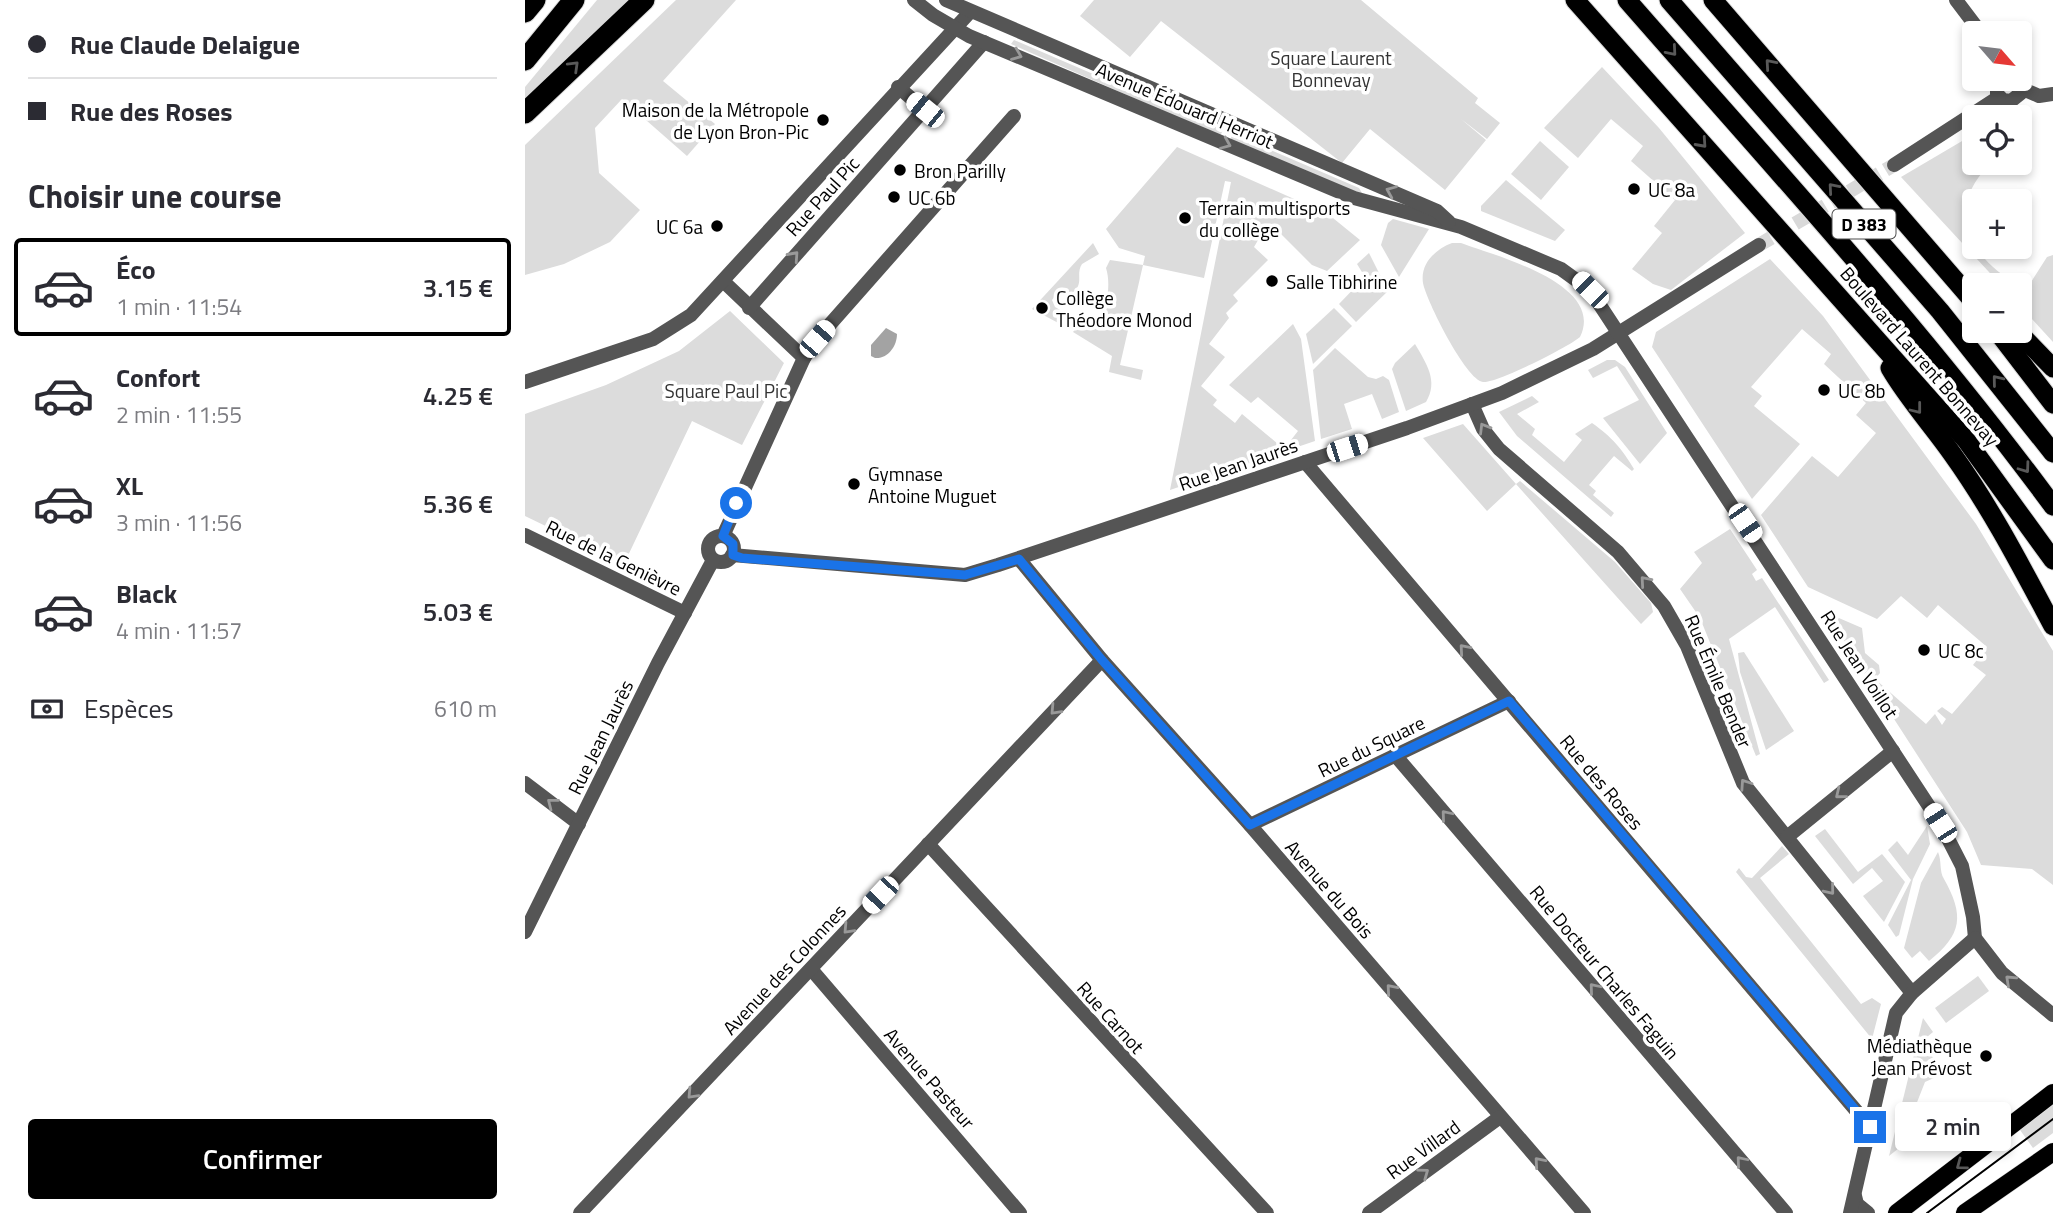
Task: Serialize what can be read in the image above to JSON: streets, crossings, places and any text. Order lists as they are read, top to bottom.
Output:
{
  "streets": {
    "highway": ["D 383", "Boulevard Laurent Bonnevay"],
    "street": [
      "Avenue Édouard Herriot",
      "Rue Paul Pic",
      "Rue Jean Jaurès",
      "Rue de la Genièvre",
      "Rue Jean Voillot",
      "Rue Émile Bender",
      "Rue du Square",
      "Rue des Roses",
      "Avenue du Bois",
      "Avenue des Colonnes",
      "Rue Docteur Charles Faguin",
      "Rue Carnot",
      "Avenue Pasteur",
      "Rue Villard"
    ]
  },
  "crossings": [
    ["Avenue Édouard Herriot", "Rue Paul Pic"],
    ["Avenue Édouard Herriot", "Rue Jean Jaurès"],
    ["Avenue Édouard Herriot", "Rue Jean Voillot"],
    ["Rue Jean Jaurès", "Rue de la Genièvre"],
    ["Rue Jean Jaurès", "Rue Jean Voillot"],
    ["Rue Jean Jaurès", "Rue Émile Bender"],
    ["Rue Jean Jaurès", "Rue des Roses"],
    ["Rue Jean Jaurès", "Avenue du Bois"],
    ["Rue du Square", "Rue des Roses"],
    ["Rue du Square", "Avenue du Bois"],
    ["Rue du Square", "Rue Docteur Charles Faguin"],
    ["Avenue du Bois", "Avenue des Colonnes"],
    ["Avenue du Bois", "Rue Villard"],
    ["Avenue des Colonnes", "Rue Carnot"],
    ["Avenue des Colonnes", "Avenue Pasteur"]
  ],
  "one_way": [
    "Rue des Roses",
    "Avenue du Bois",
    "Avenue des Colonnes",
    "Rue Docteur Charles Faguin",
    "Rue Villard"
  ],
  "parks": ["Square Laurent Bonnevay", "Square Paul Pic"],
  "places": [
    "Maison de la Métropole de Lyon Bron-Pic",
    "Bron Parilly",
    "UC 8a",
    "UC 6b",
    "Terrain multisports du collège",
    "UC 6a",
    "Salle Tibhirine",
    "Collège Théodore Monod",
    "UC 8b",
    "Gymnase Antoine Muguet",
    "UC 8c",
    "Médiathèque Jean Prévost"
  ],
  "north": "bottom right",
  "page": {
    "banner": ["Rue Claude Delaigue", "Rue des Roses"],
    "map_buttons": ["+", "−"],
    "heading": "Choisir une course",
    "list": [
      {
        "name": "Éco",
        "note": "1 min · 11:54",
        "value": "3.15 €"
      },
      {
        "name": "Confort",
        "note": "2 min · 11:55",
        "value": "4.25 €"
      },
      {
        "name": "XL",
        "note": "3 min · 11:56",
        "value": "5.36 €"
      },
      {
        "name": "Black",
        "note": "4 min · 11:57",
        "value": "5.03 €"
      }
    ],
    "pay": ["Espèces", "610 m"],
    "bubble": "2 min",
    "buttons": "Confirmer"
  }
}
